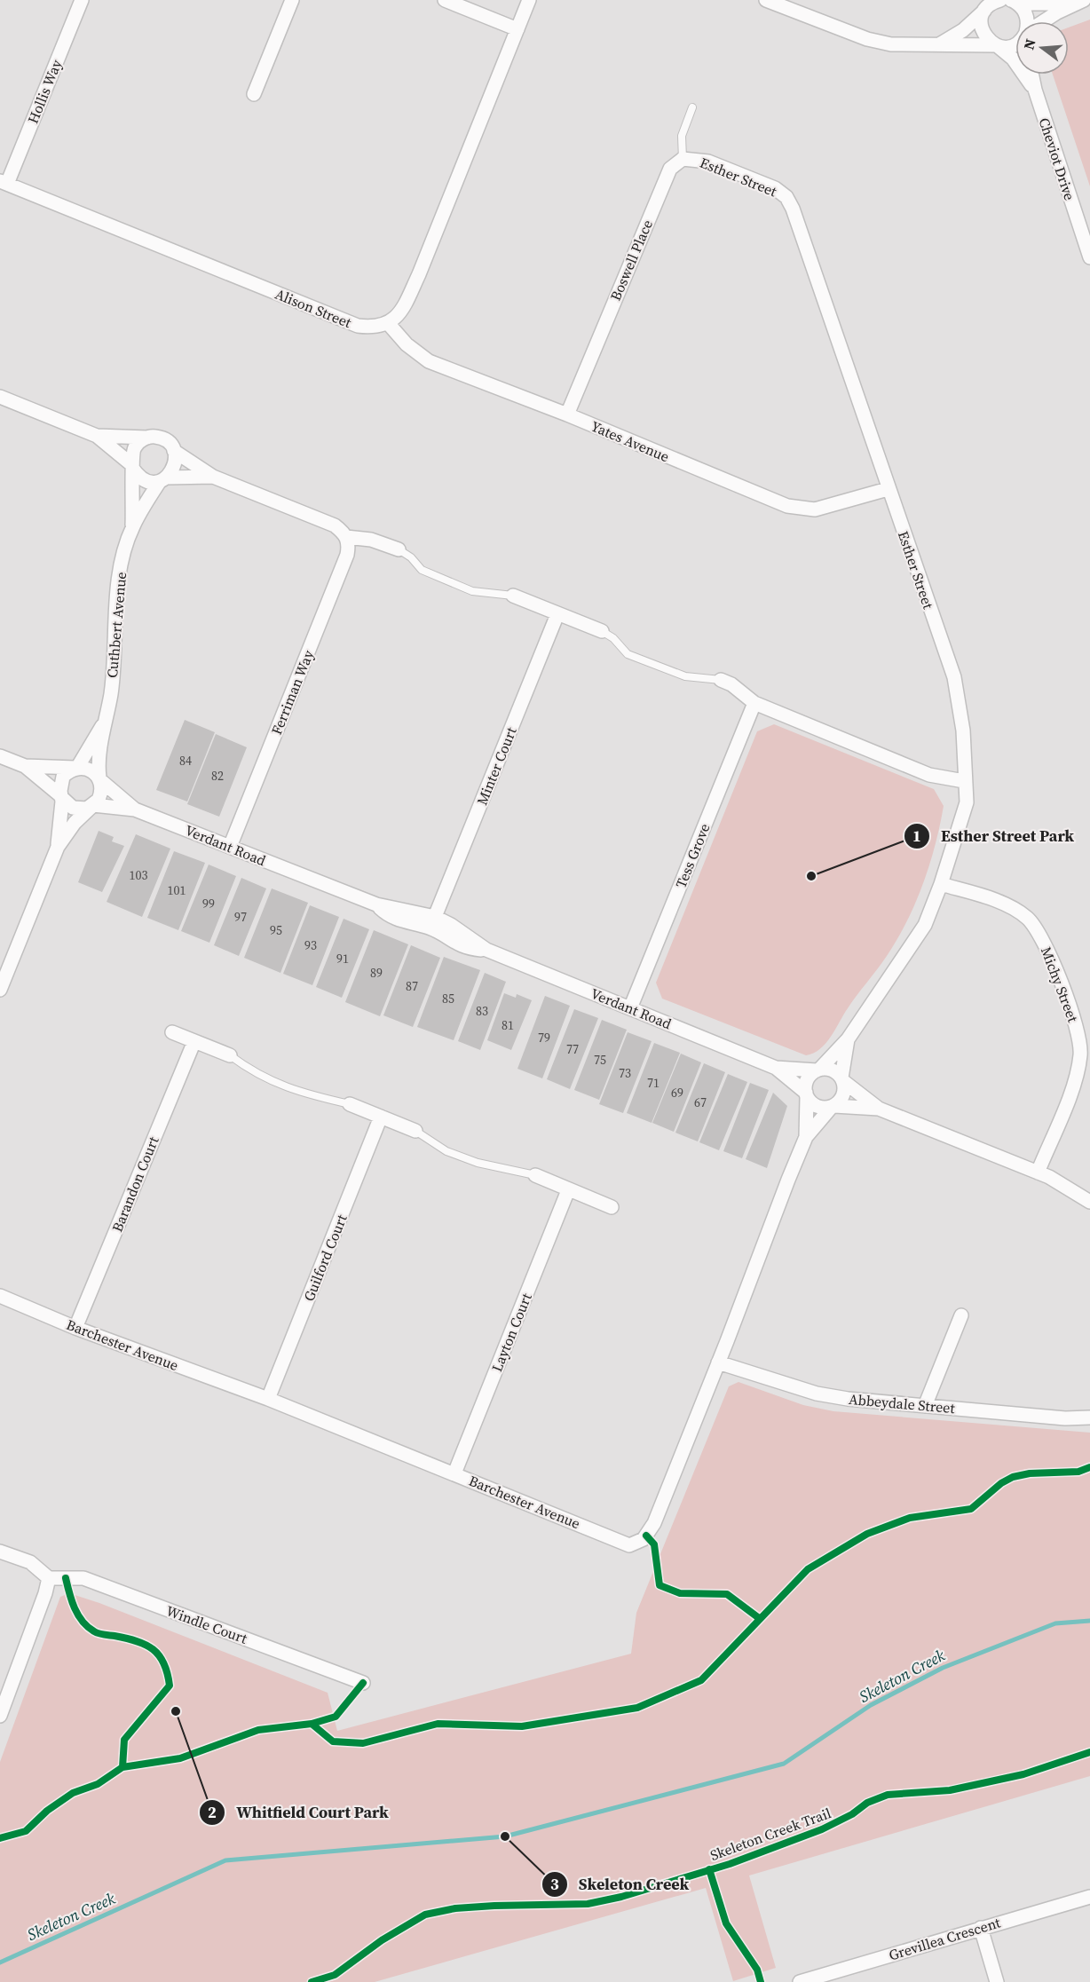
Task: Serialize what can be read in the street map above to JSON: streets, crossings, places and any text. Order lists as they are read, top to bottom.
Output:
{
  "streets": {
    "street": [
      "Hollis Way",
      "Cheviot Drive",
      "Esther Street",
      "Boswell Place",
      "Alison Street",
      "Yates Avenue",
      "Cuthbert Avenue",
      "Ferriman Way",
      "Minter Court",
      "Verdant Road",
      "Tess Grove",
      "Michy Street",
      "Barandon Court",
      "Guilford Court",
      "Layton Court",
      "Barchester Avenue",
      "Abbeydale Street",
      "Windle Court",
      "Grevillea Crescent"
    ],
    "cycle path": ["Skeleton Creek Trail"]
  },
  "crossings": [
    ["Hollis Way", "Alison Street"],
    ["Esther Street", "Boswell Place"],
    ["Esther Street", "Yates Avenue"],
    ["Esther Street", "Verdant Road"],
    ["Esther Street", "Michy Street"],
    ["Esther Street", "Barchester Avenue"],
    ["Boswell Place", "Yates Avenue"],
    ["Alison Street", "Yates Avenue"],
    ["Cuthbert Avenue", "Verdant Road"],
    ["Ferriman Way", "Verdant Road"],
    ["Minter Court", "Verdant Road"],
    ["Verdant Road", "Tess Grove"],
    ["Verdant Road", "Barchester Avenue"],
    ["Barandon Court", "Barchester Avenue"],
    ["Guilford Court", "Barchester Avenue"],
    ["Layton Court", "Barchester Avenue"],
    ["Barchester Avenue", "Abbeydale Street"]
  ],
  "water": ["Skeleton Creek"],
  "places": ["Esther Street Park", "Whitfield Court Park", "Skeleton Creek"],
  "house_numbers": [
    "84",
    "82",
    "103",
    "101",
    "99",
    "97",
    "95",
    "93",
    "91",
    "89",
    "87",
    "85",
    "83",
    "81",
    "79",
    "77",
    "75",
    "73",
    "71",
    "69",
    "67"
  ],
  "north": "left"
}
